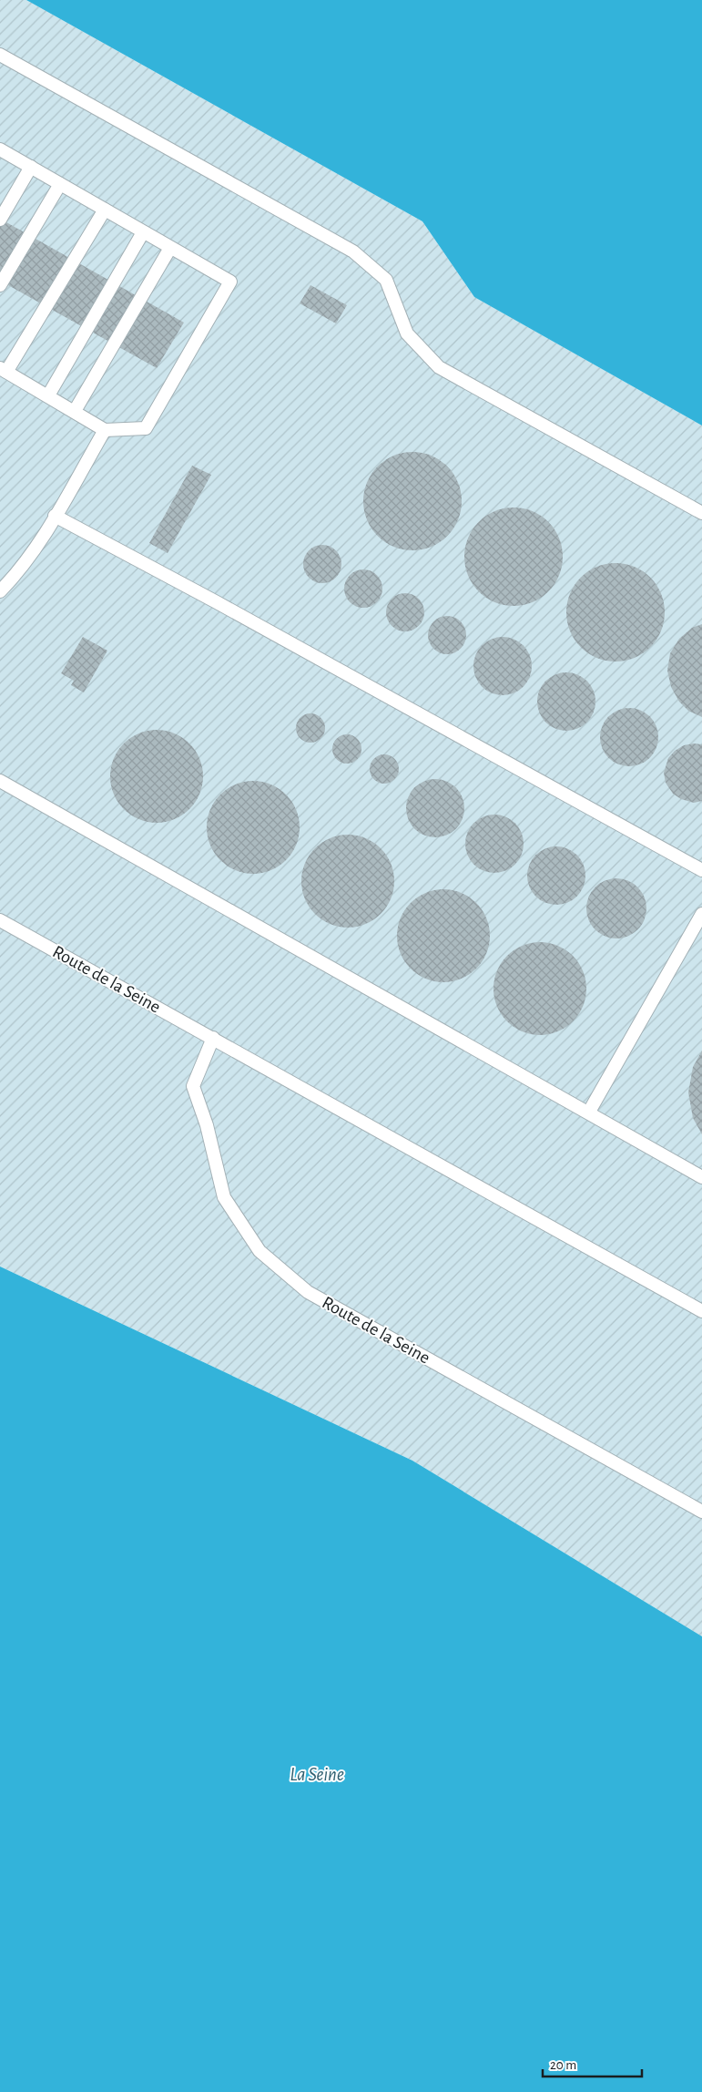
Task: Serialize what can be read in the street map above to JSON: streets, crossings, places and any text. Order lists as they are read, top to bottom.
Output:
{
  "streets": {
    "lane": ["Route de la Seine"]
  },
  "water": ["La Seine"],
  "scale_bar": "20 m"
}
